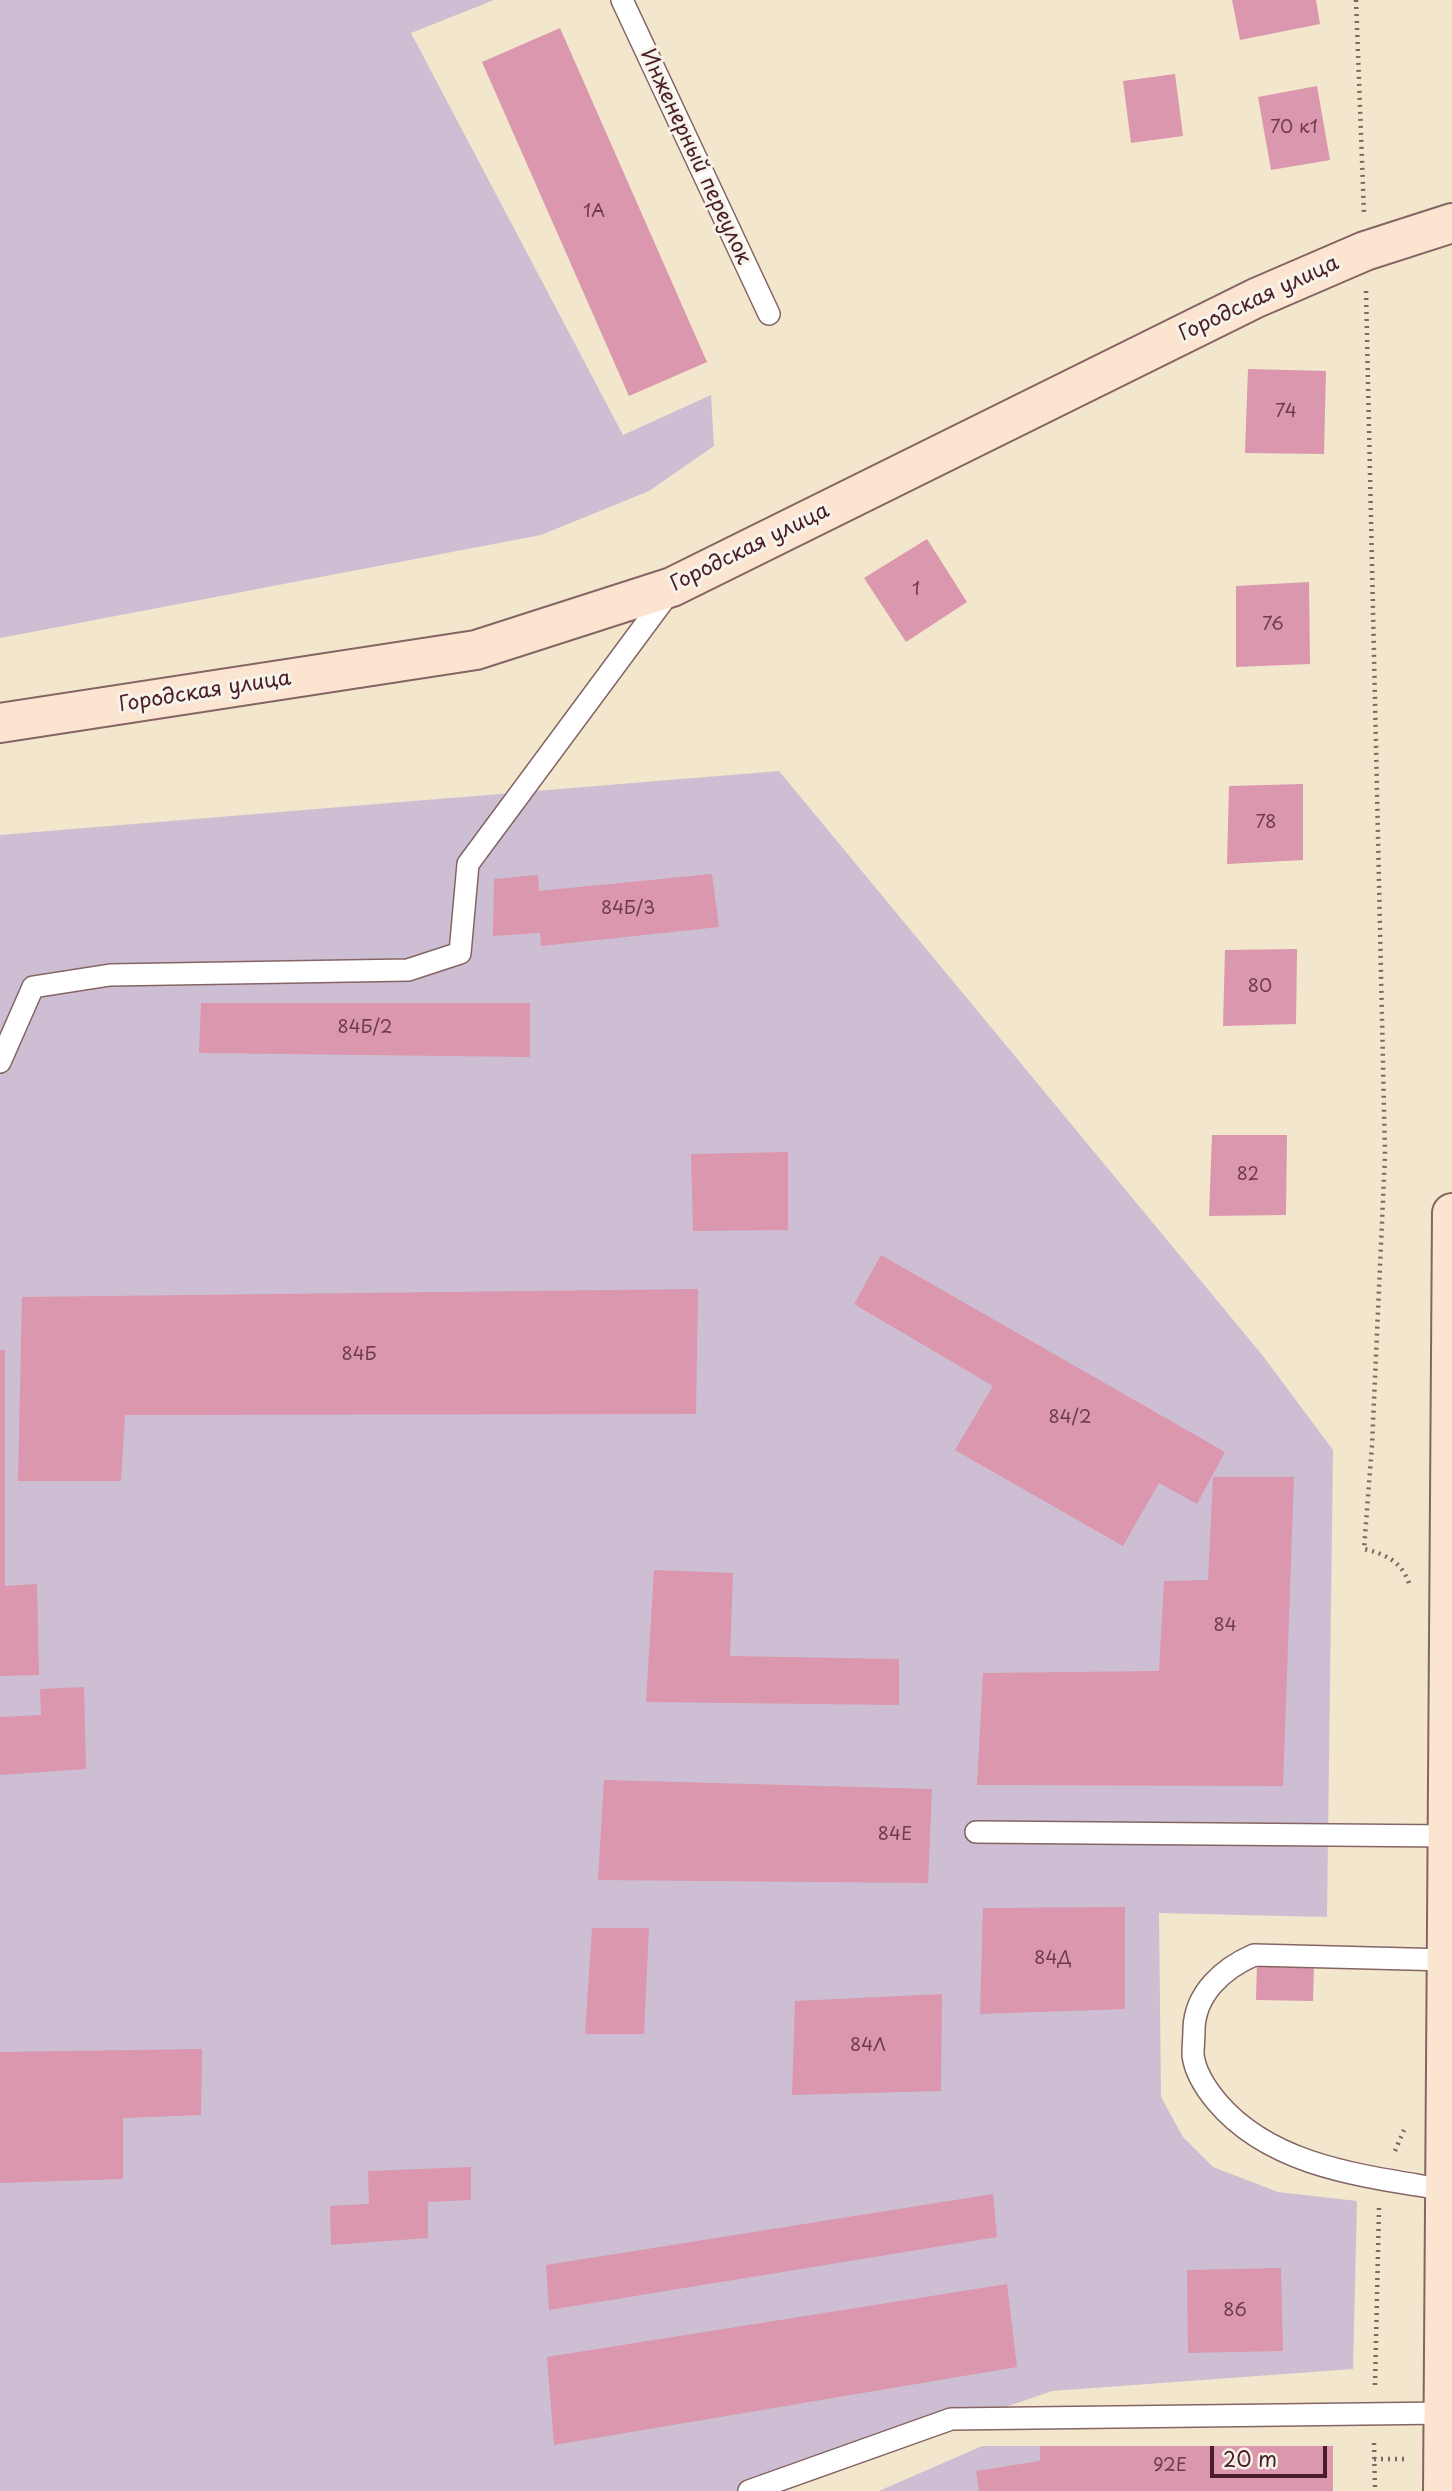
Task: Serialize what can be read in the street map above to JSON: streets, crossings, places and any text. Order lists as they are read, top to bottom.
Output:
{
  "streets": {
    "street": ["Городская улица"],
    "lane": ["Инженерный переулок"]
  },
  "house_numbers": [
    "70 к1",
    "1А",
    "74",
    "1",
    "76",
    "78",
    "84Б/3",
    "80",
    "84Б/2",
    "82",
    "84Б",
    "84/2",
    "84",
    "84Е",
    "84Д",
    "84Л",
    "86",
    "92Е"
  ],
  "scale_bar": "20 m"
}
